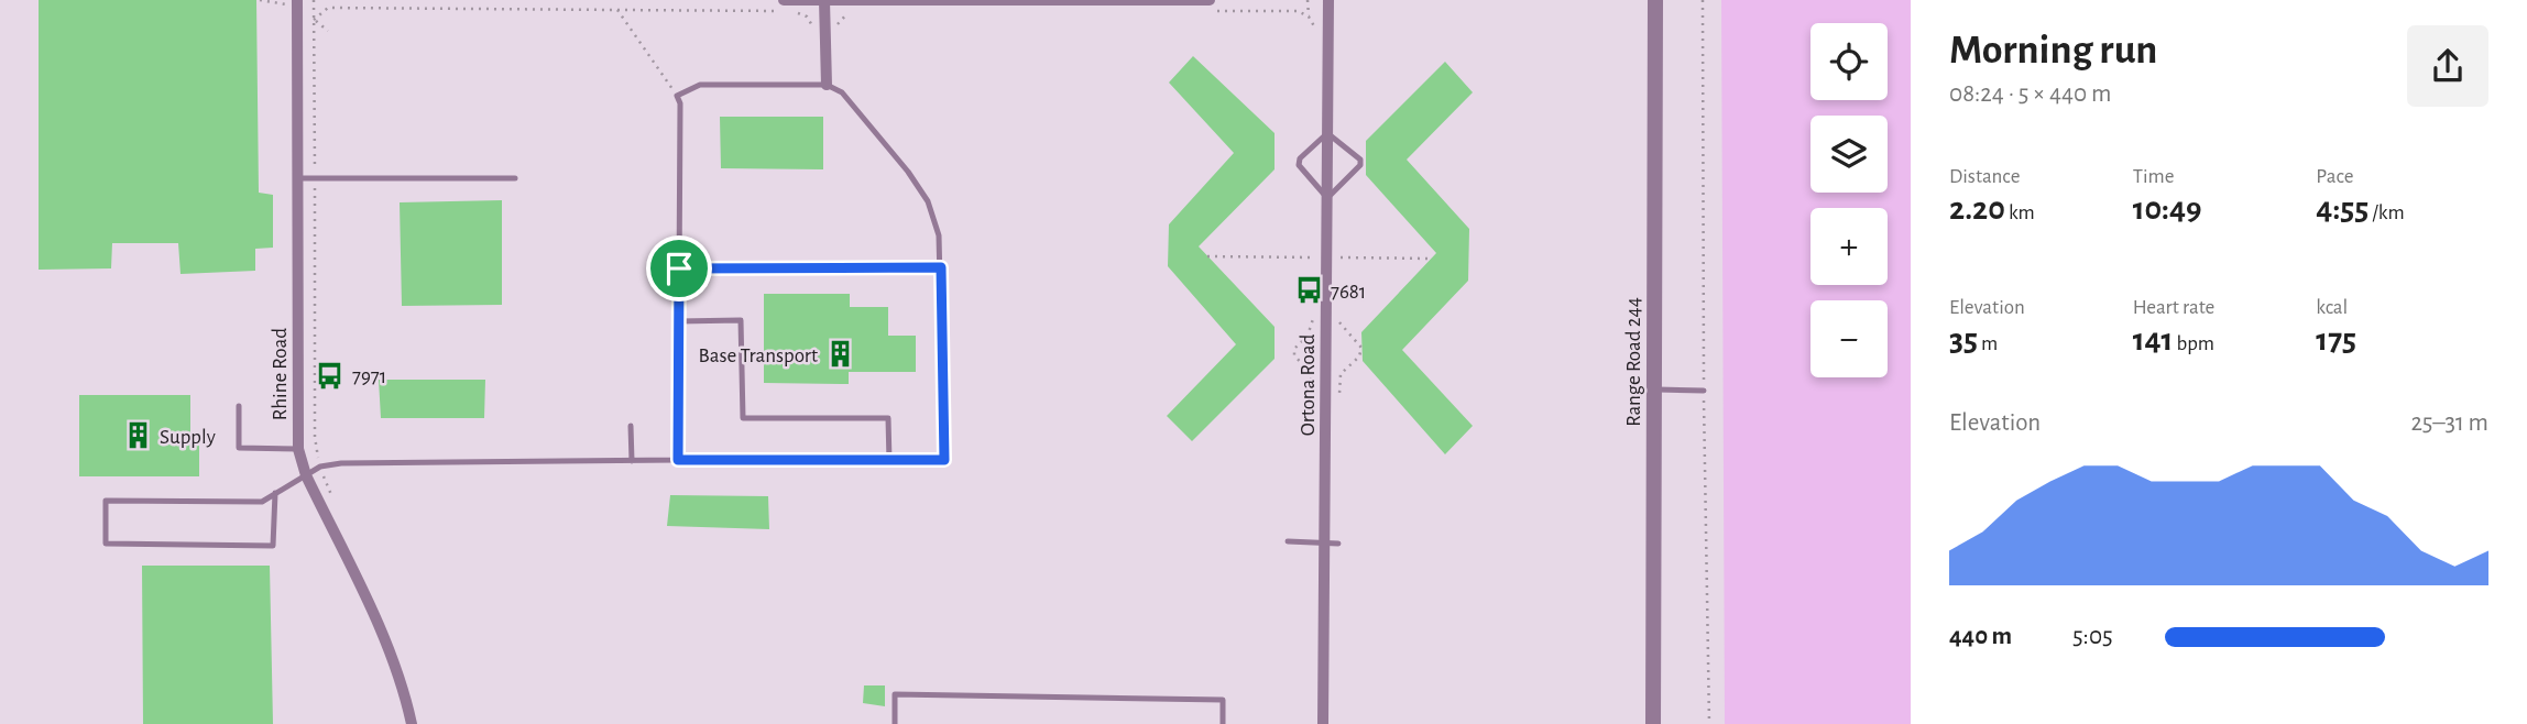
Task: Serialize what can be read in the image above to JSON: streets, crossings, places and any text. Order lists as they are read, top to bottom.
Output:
{
  "streets": {
    "street": ["Range Road 244", "Rhine Road", "Ortona Road"]
  },
  "places": {
    "bus stop": ["7681", "7971"],
    "building": ["Base Transport", "Supply"]
  },
  "page": {
    "heading": ["Morning run", "08:24 · 5 × 440 m"],
    "map_buttons": ["+", "−"],
    "stats": [
      ["Distance", "2.20 km"],
      ["Time", "10:49"],
      ["Pace", "4:55 /km"],
      ["Elevation", "35 m"],
      ["Heart rate", "141 bpm"],
      ["kcal", "175"]
    ],
    "chart": ["Elevation", "25–31 m"],
    "list": [
      {
        "name": "440 m",
        "note": "5:05"
      }
    ]
  }
}
